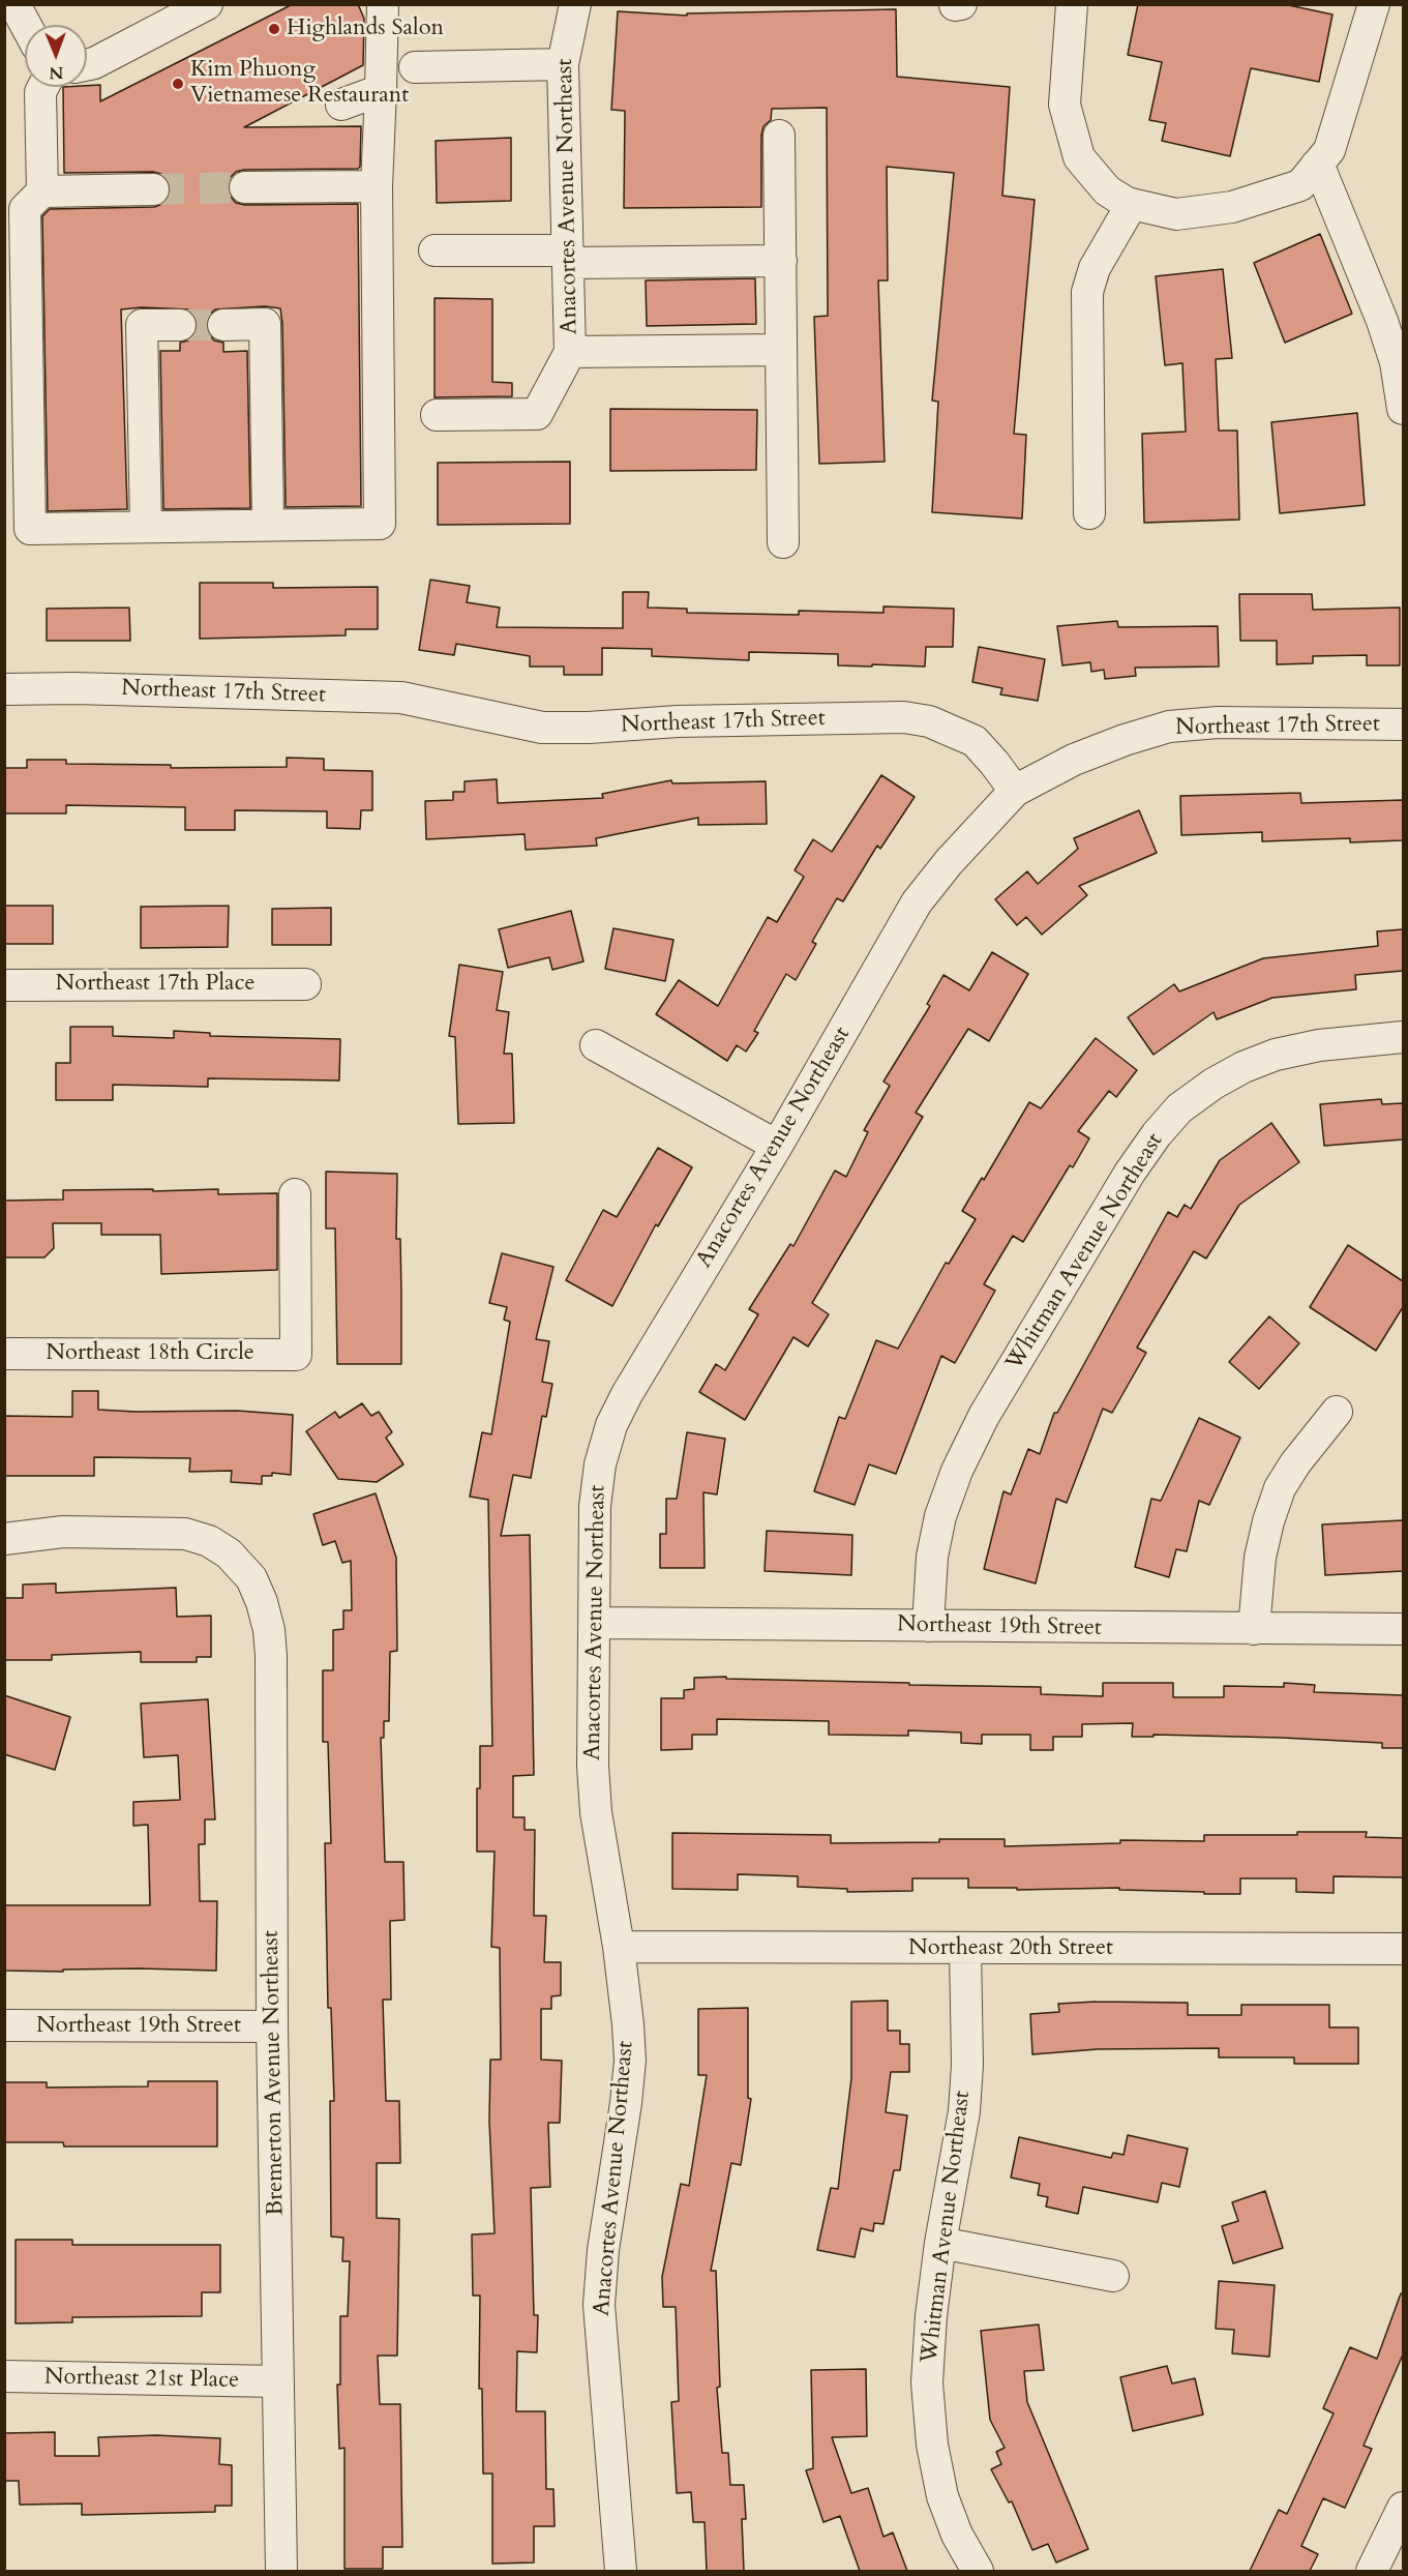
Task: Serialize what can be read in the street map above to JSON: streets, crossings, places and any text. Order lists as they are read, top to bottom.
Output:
{
  "streets": {
    "street": [
      "Anacortes Avenue Northeast",
      "Northeast 17th Street",
      "Northeast 17th Place",
      "Whitman Avenue Northeast",
      "Northeast 18th Circle",
      "Northeast 19th Street",
      "Northeast 20th Street",
      "Bremerton Avenue Northeast",
      "Northeast 21st Place"
    ]
  },
  "crossings": [
    ["Anacortes Avenue Northeast", "Northeast 17th Street"],
    ["Anacortes Avenue Northeast", "Northeast 19th Street"],
    ["Anacortes Avenue Northeast", "Northeast 20th Street"],
    ["Whitman Avenue Northeast", "Northeast 19th Street"],
    ["Whitman Avenue Northeast", "Northeast 20th Street"],
    ["Northeast 19th Street", "Bremerton Avenue Northeast"],
    ["Bremerton Avenue Northeast", "Northeast 21st Place"]
  ],
  "places": ["Highlands Salon", "Kim Phuong Vietnamese Restaurant"],
  "north": "bottom"
}
